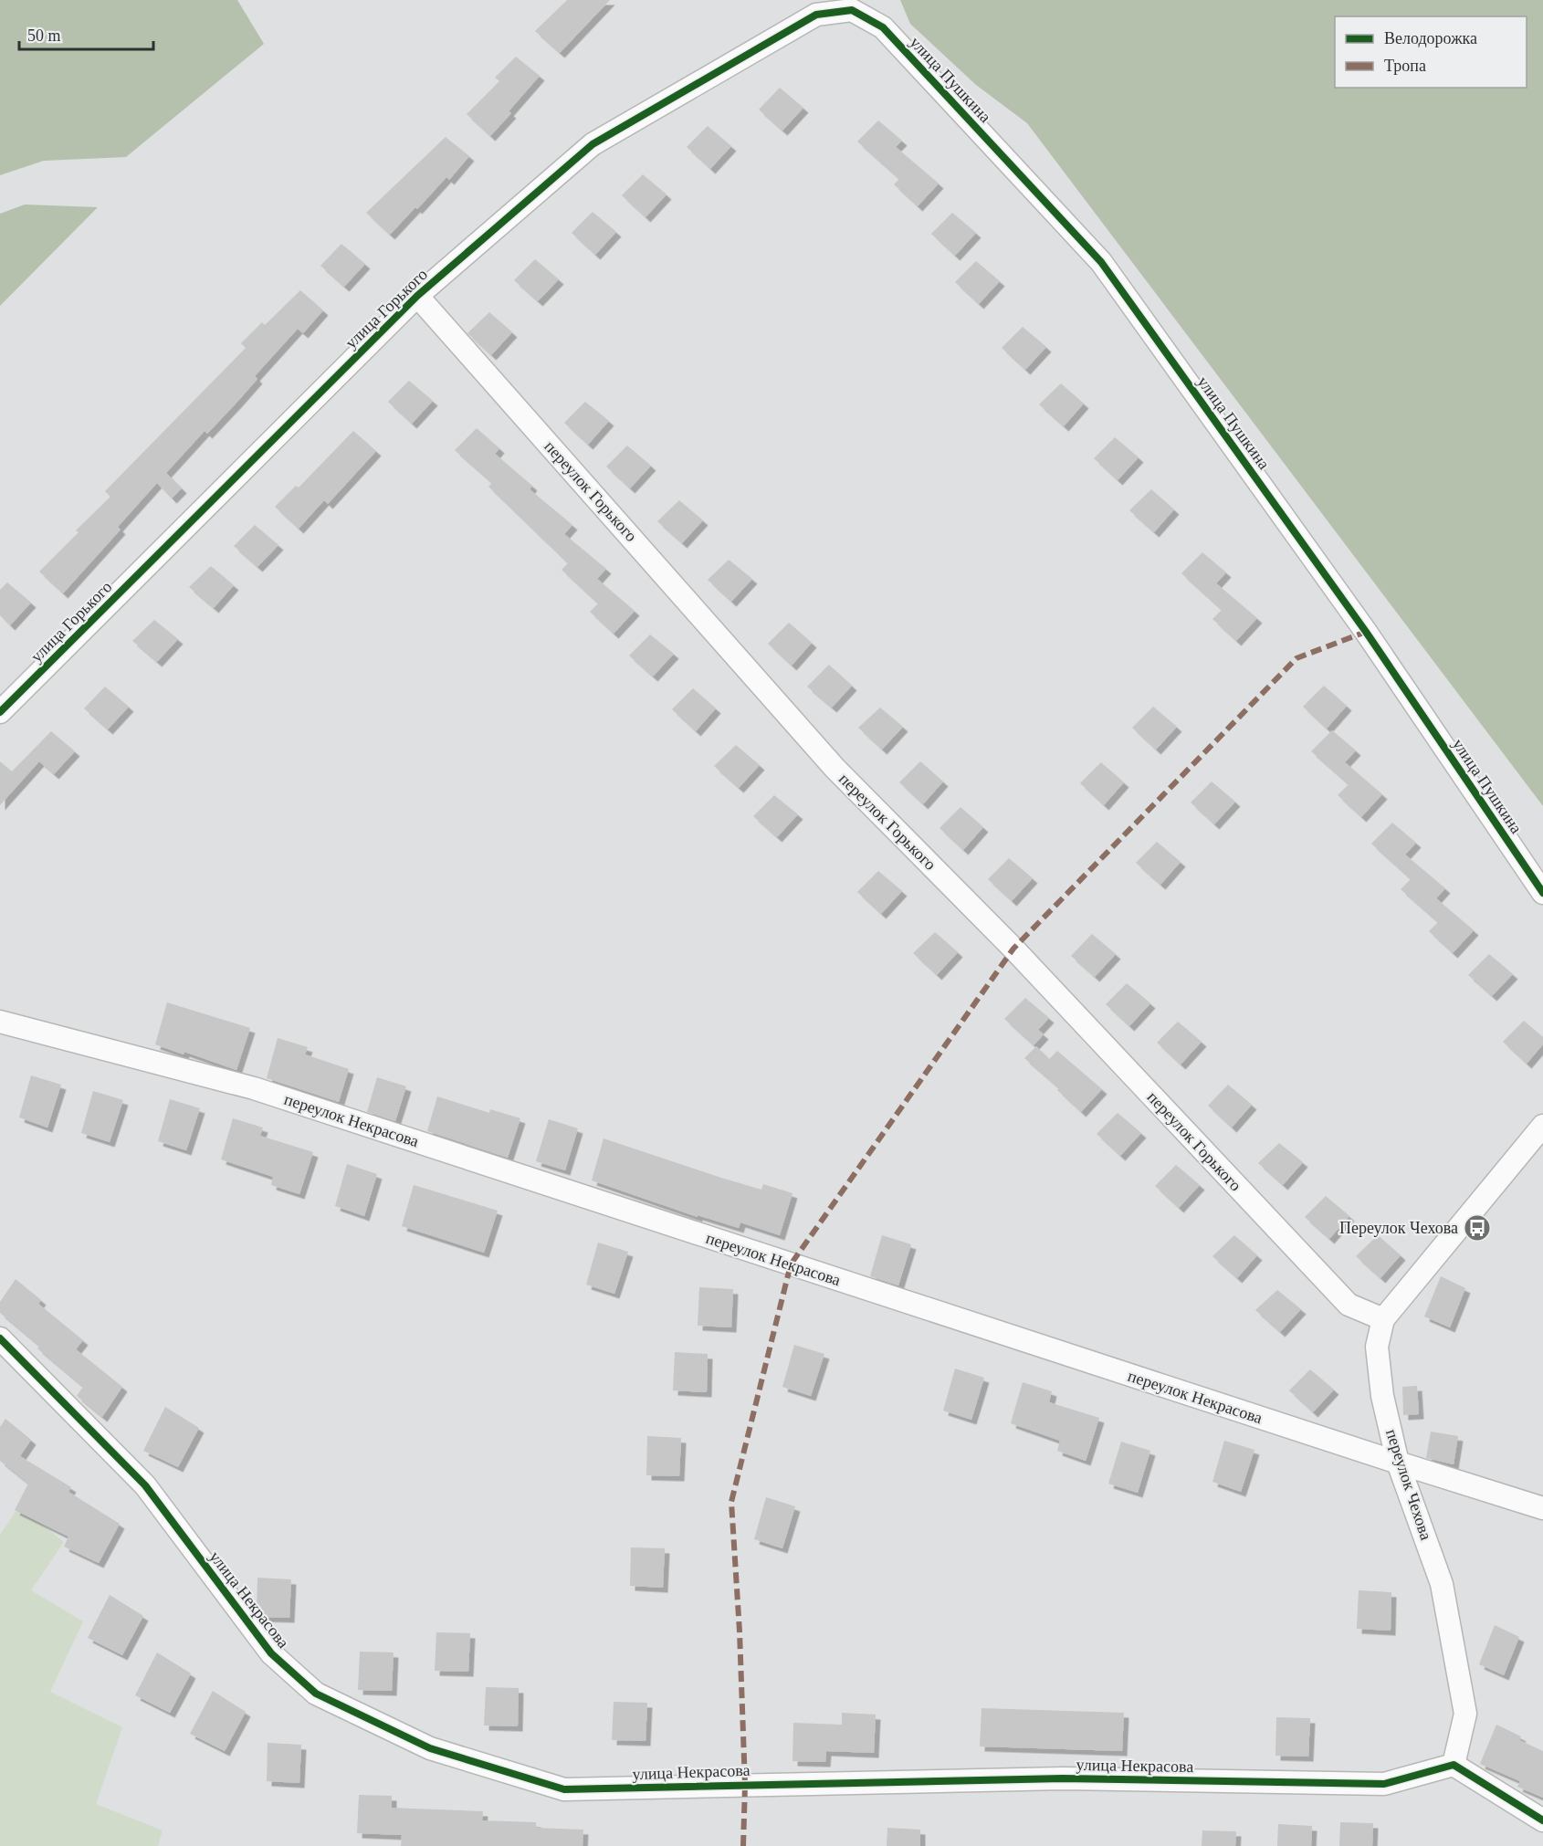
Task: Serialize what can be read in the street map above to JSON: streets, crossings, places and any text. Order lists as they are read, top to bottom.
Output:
{
  "streets": {
    "street": [
      "улица Пушкина",
      "улица Горького",
      "переулок Горького",
      "переулок Некрасова",
      "переулок Чехова",
      "улица Некрасова"
    ]
  },
  "crossings": [
    ["улица Пушкина", "улица Горького"],
    ["улица Горького", "переулок Горького"],
    ["переулок Горького", "переулок Чехова"],
    ["переулок Некрасова", "переулок Чехова"],
    ["переулок Чехова", "улица Некрасова"]
  ],
  "places": {
    "bus stop": ["Переулок Чехова"]
  },
  "legend": ["Велодорожка", "Тропа"],
  "scale_bar": "50 m"
}
